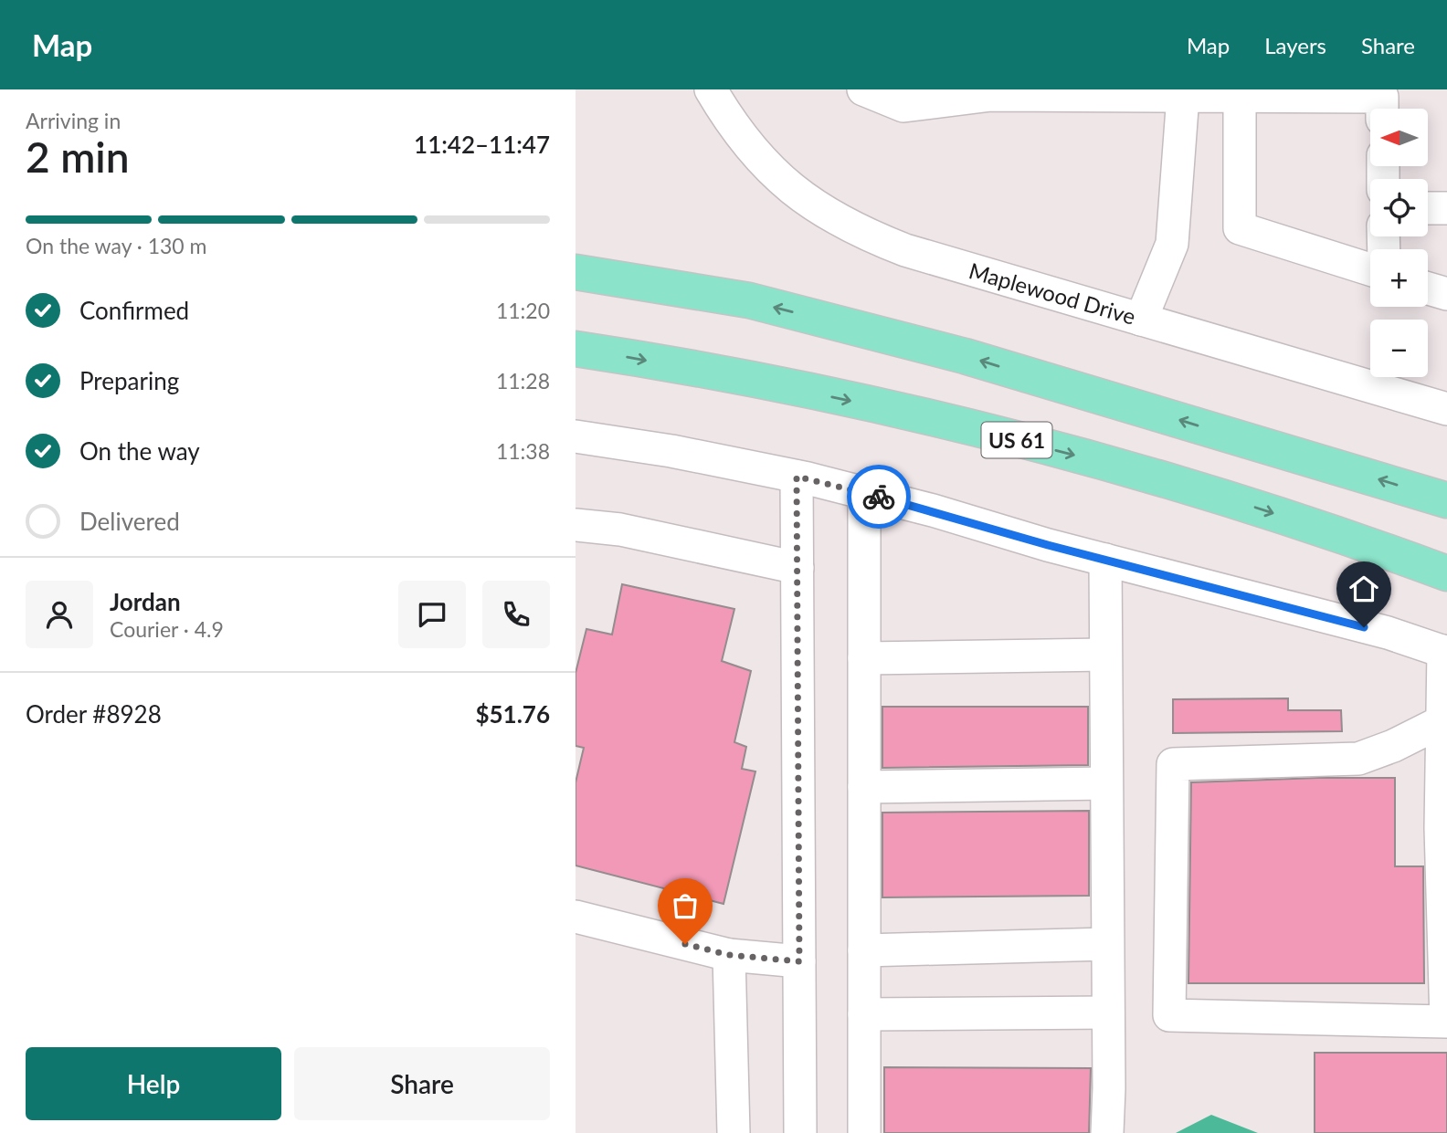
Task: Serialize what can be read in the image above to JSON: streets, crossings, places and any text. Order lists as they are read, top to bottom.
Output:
{
  "streets": {
    "main road": ["US 61"],
    "street": ["Maplewood Drive"]
  },
  "north": "left",
  "page": {
    "header": "Map",
    "nav": ["Map", "Layers", "Share"],
    "heading": ["2 min", "Arriving in", "11:42–11:47"],
    "panel": [
      "Jordan",
      "Courier · 4.9",
      "Order #8928",
      "$51.76"
    ],
    "map_buttons": ["+", "−"],
    "bar": "On the way · 130 m",
    "list": [
      ["Confirmed", "11:20"],
      ["Preparing", "11:28"],
      ["On the way", "11:38"],
      "Delivered"
    ],
    "buttons": ["Help", "Share"]
  }
}
